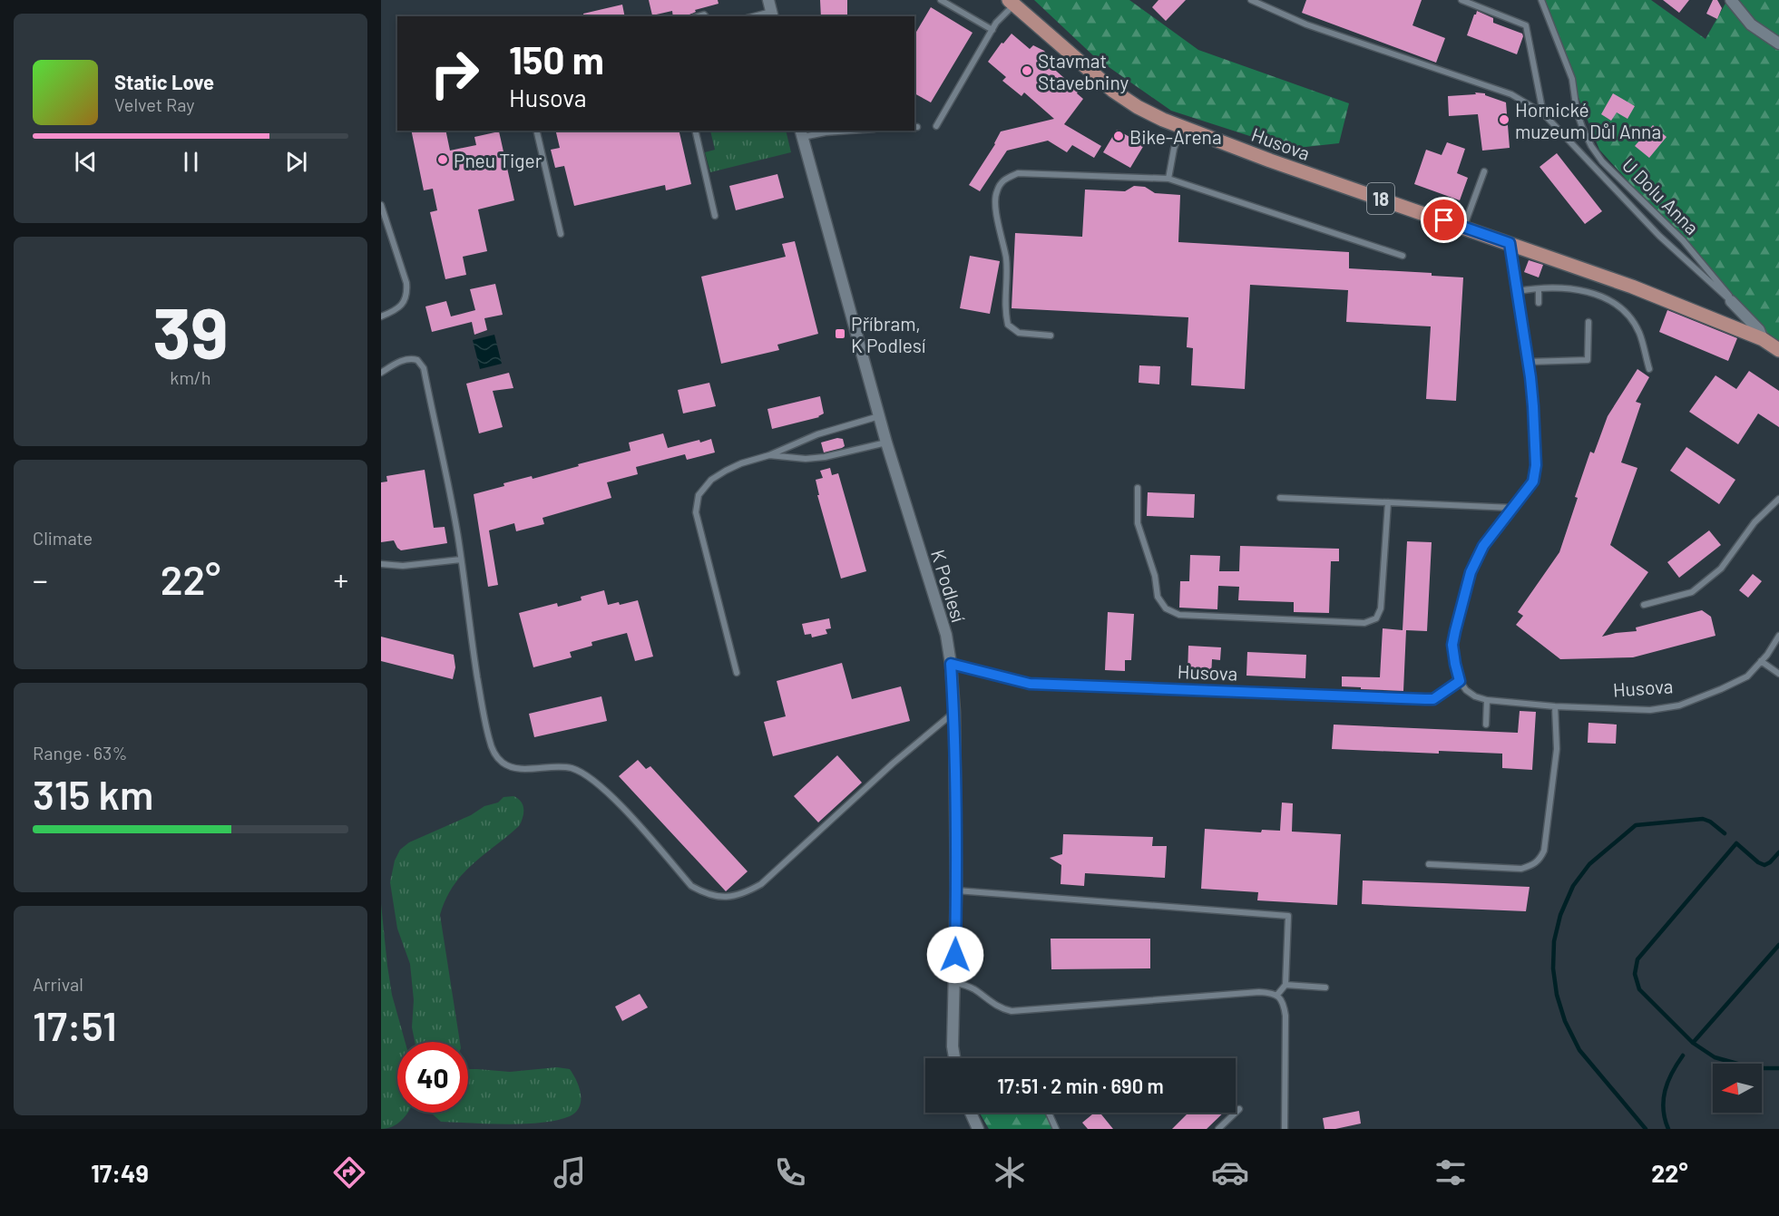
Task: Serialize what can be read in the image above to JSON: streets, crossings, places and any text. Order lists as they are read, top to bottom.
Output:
{
  "streets": {
    "main road": ["Husova", "18"],
    "street": ["U Dolu Anna", "K Podlesí"]
  },
  "crossings": [
    ["Husova", "U Dolu Anna"],
    ["Husova", "K Podlesí"]
  ],
  "places": {
    "other": [
      "Stavmat Stavebniny",
      "Hornické muzeum Důl Anna",
      "Bike-Arena",
      "Pneu Tiger"
    ],
    "transit": ["Příbram, K Podlesí"]
  },
  "north": "left",
  "page": {
    "turn": ["150 m", "Husova"],
    "song": ["Static Love", "Velvet Ray"],
    "tile": [
      ["39", "km/h"],
      "Climate",
      ["Range · 63%", "315 km"],
      ["Arrival", "17:51"]
    ],
    "heat": ["−", "22°", "+"],
    "limit": "40",
    "trip": "17:51 · 2 min · 690 m",
    "tabs": ["17:49", "22°"]
  }
}
